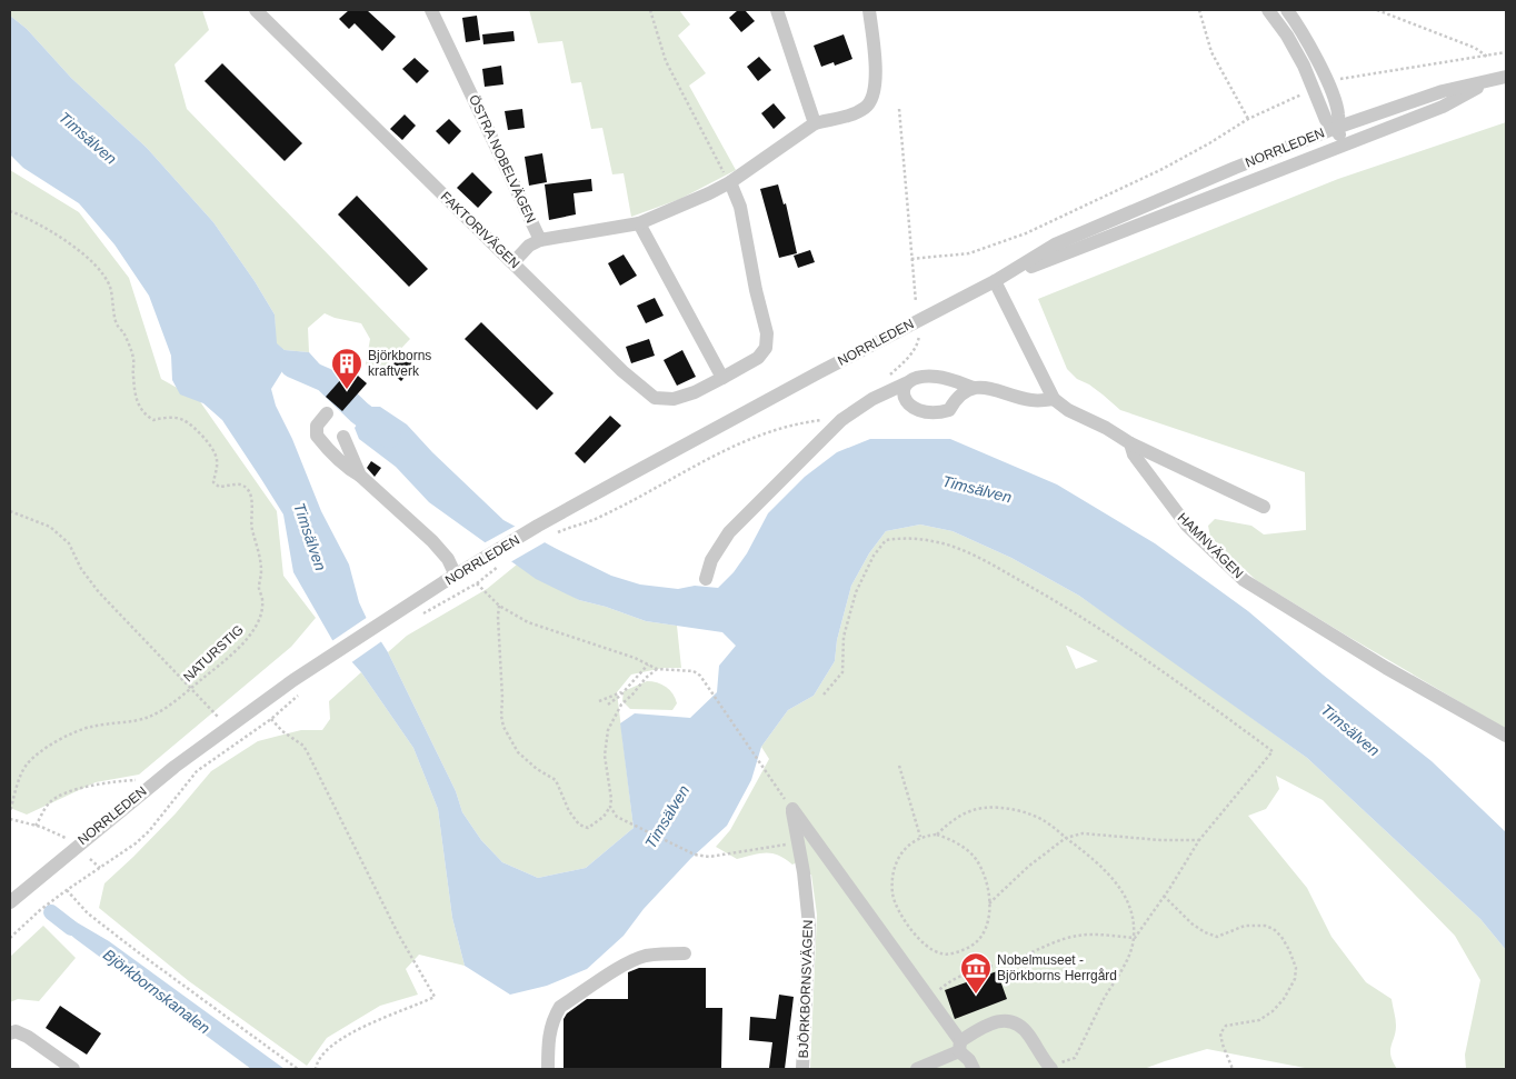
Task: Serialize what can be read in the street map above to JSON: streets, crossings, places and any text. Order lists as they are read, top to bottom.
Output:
{
  "streets": {
    "street": [
      "NORRLEDEN",
      "ÖSTRA NOBELVÄGEN",
      "FAKTORIVÄGEN",
      "HAMNVÄGEN",
      "BJÖRKBORNSVÄGEN"
    ],
    "path": ["NATURSTIG"]
  },
  "crossings": [
    ["ÖSTRA NOBELVÄGEN", "FAKTORIVÄGEN"]
  ],
  "water": ["Timsälven", "Björkbornskanalen"],
  "places": {
    "building": ["Björkborns kraftverk"],
    "museum": ["Nobelmuseet - Björkborns Herrgård"]
  }
}
